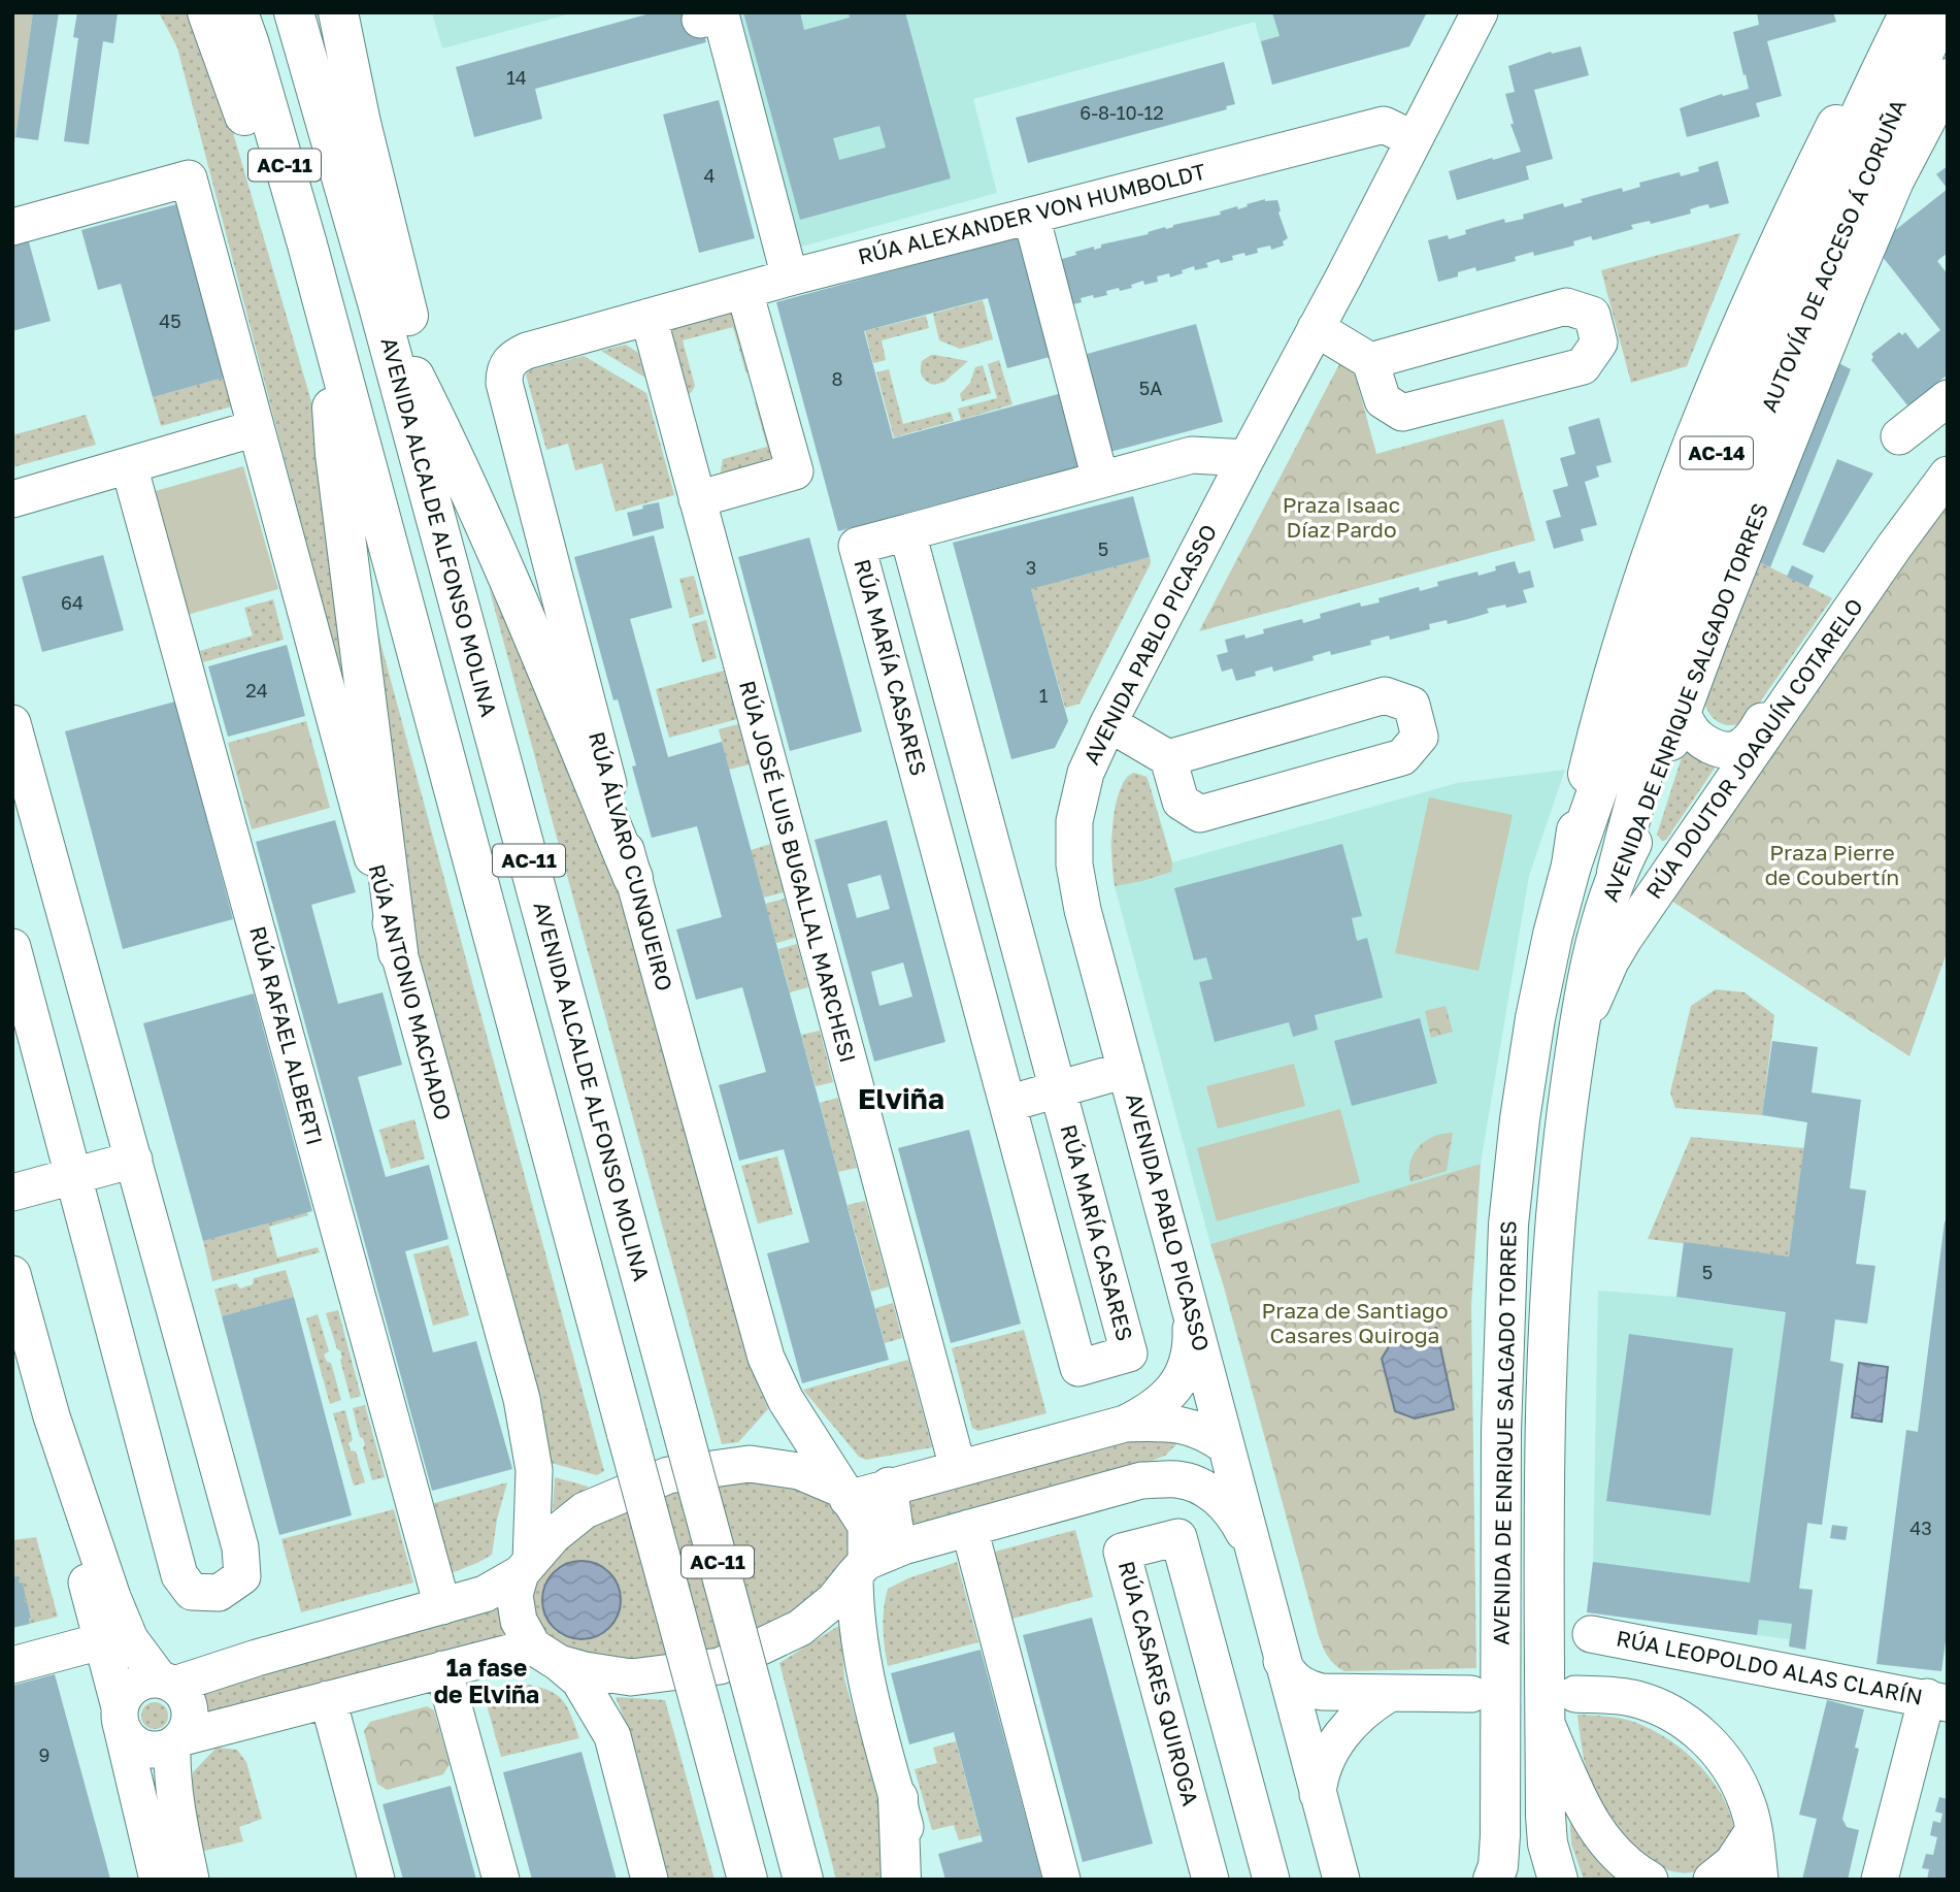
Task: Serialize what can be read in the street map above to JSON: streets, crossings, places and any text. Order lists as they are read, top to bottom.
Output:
{
  "streets": {
    "main road": [
      "AC-11",
      "AUTOVÍA DE ACCESO Á CORUÑA",
      "AC-14",
      "AVENIDA ALCALDE ALFONSO MOLINA",
      "AVENIDA DE ENRIQUE SALGADO TORRES"
    ],
    "street": [
      "RÚA ALEXANDER VON HUMBOLDT",
      "AVENIDA PABLO PICASSO",
      "RÚA MARÍA CASARES",
      "RÚA DOUTOR JOAQUÍN COTARELO",
      "RÚA ÁLVARO CUNQUEIRO",
      "RÚA JOSÉ LUIS BUGALLAL MARCHESI",
      "RÚA ANTONIO MACHADO",
      "RÚA RAFAEL ALBERTI",
      "RÚA LEOPOLDO ALAS CLARÍN",
      "RÚA CASARES QUIROGA"
    ]
  },
  "crossings": [
    ["RÚA ALEXANDER VON HUMBOLDT", "AVENIDA PABLO PICASSO"],
    ["RÚA ALEXANDER VON HUMBOLDT", "RÚA ÁLVARO CUNQUEIRO"],
    ["RÚA ALEXANDER VON HUMBOLDT", "RÚA JOSÉ LUIS BUGALLAL MARCHESI"],
    ["AUTOVÍA DE ACCESO Á CORUÑA", "AVENIDA DE ENRIQUE SALGADO TORRES"],
    ["AVENIDA DE ENRIQUE SALGADO TORRES", "RÚA DOUTOR JOAQUÍN COTARELO"],
    ["RÚA ÁLVARO CUNQUEIRO", "RÚA JOSÉ LUIS BUGALLAL MARCHESI"]
  ],
  "districts": ["Elviña", "1ª fase de Elviña"],
  "parks": ["Praza Isaac Díaz Pardo", "Praza Pierre de Coubertín", "Praza de Santiago Casares Quiroga"],
  "house_numbers": [
    "14",
    "6-8-10-12",
    "4",
    "45",
    "8",
    "5A",
    "5",
    "3",
    "64",
    "24",
    "1",
    "5",
    "43",
    "9"
  ]
}
